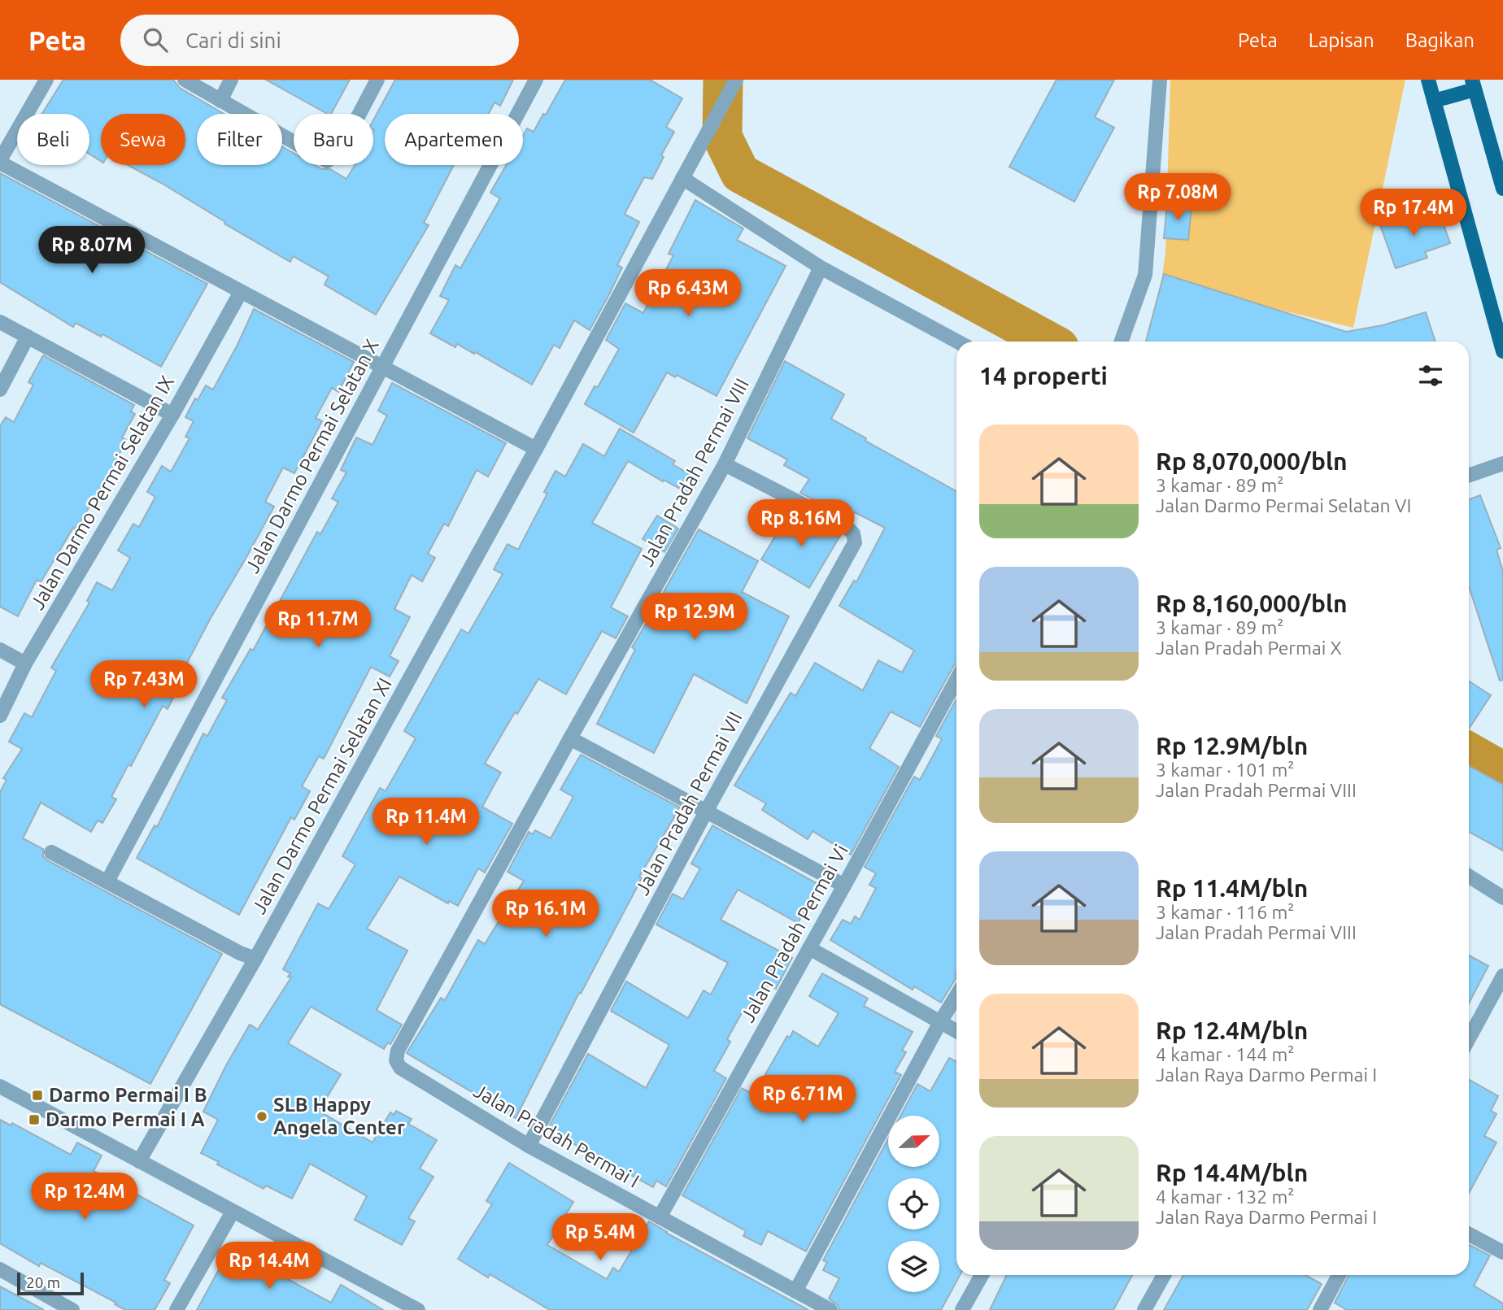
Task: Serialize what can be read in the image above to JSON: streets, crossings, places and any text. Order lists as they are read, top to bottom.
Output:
{
  "streets": {
    "street": [
      "Jalan Darmo Permai Selatan X",
      "Jalan Pradah Permai VIII",
      "Jalan Darmo Permai Selatan IX",
      "Jalan Darmo Permai Selatan XI",
      "Jalan Pradah Permai VII",
      "Jalan Pradah Permai Vi",
      "Jalan Pradah Permai I"
    ]
  },
  "crossings": [
    ["Jalan Pradah Permai VIII", "Jalan Pradah Permai VII"],
    ["Jalan Pradah Permai VIII", "Jalan Pradah Permai I"],
    ["Jalan Pradah Permai VII", "Jalan Pradah Permai I"],
    ["Jalan Pradah Permai Vi", "Jalan Pradah Permai I"]
  ],
  "places": {
    "transit": ["Darmo Permai I B", "Darmo Permai I A"],
    "other": ["SLB Happy Angela Center"]
  },
  "scale_bar": "20 m",
  "north": "right",
  "page": {
    "header": "Peta",
    "search": "Cari di sini",
    "nav": ["Peta", "Lapisan", "Bagikan"],
    "chip": [
      "Beli",
      "Sewa",
      "Filter",
      "Baru",
      "Apartemen"
    ],
    "price": [
      "Rp 7.08M",
      "Rp 17.4M",
      "Rp 8.07M",
      "Rp 6.43M",
      "Rp 8.16M",
      "Rp 12.9M",
      "Rp 11.7M",
      "Rp 7.43M",
      "Rp 11.4M",
      "Rp 16.1M",
      "Rp 6.71M",
      "Rp 12.4M",
      "Rp 5.4M",
      "Rp 14.4M"
    ],
    "heading": "14 properti",
    "list": [
      {
        "name": "Rp 8,070,000/bln",
        "note": "3 kamar · 89 m² · Jalan Darmo Permai Selatan VI"
      },
      {
        "name": "Rp 8,160,000/bln",
        "note": "3 kamar · 89 m² · Jalan Pradah Permai X"
      },
      {
        "name": "Rp 12.9M/bln",
        "note": "3 kamar · 101 m² · Jalan Pradah Permai VIII"
      },
      {
        "name": "Rp 11.4M/bln",
        "note": "3 kamar · 116 m² · Jalan Pradah Permai VIII"
      },
      {
        "name": "Rp 12.4M/bln",
        "note": "4 kamar · 144 m² · Jalan Raya Darmo Permai I"
      },
      {
        "name": "Rp 14.4M/bln",
        "note": "4 kamar · 132 m² · Jalan Raya Darmo Permai I"
      }
    ],
    "scale": "20 m"
  }
}
